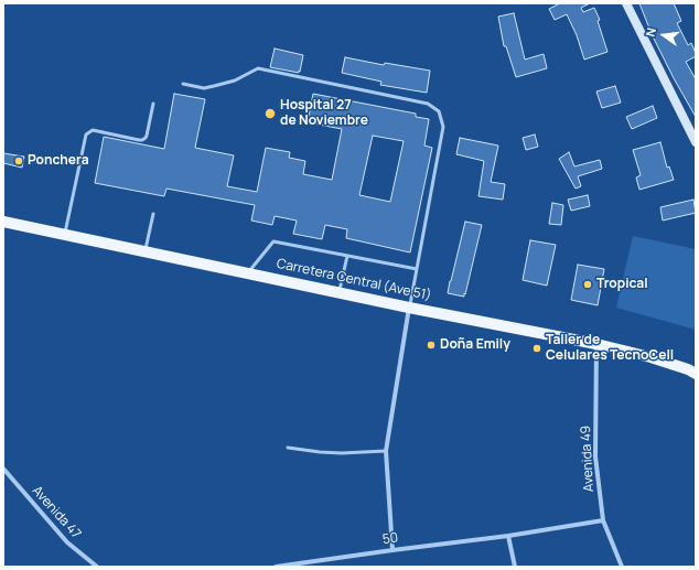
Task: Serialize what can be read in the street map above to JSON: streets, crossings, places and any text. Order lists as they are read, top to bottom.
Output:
{
  "streets": {
    "main road": ["Carretera Central (Ave 51)"],
    "street": ["Avenida 49", "Avenida 47", "50"]
  },
  "crossings": [
    ["Carretera Central (Ave 51)", "Avenida 49"],
    ["Avenida 49", "50"]
  ],
  "places": [
    "Hospital 27 de Noviembre",
    "Ponchera",
    "Tropical",
    "Doña Emily",
    "Taller de Celulares TecnoCell"
  ],
  "north": "left"
}
